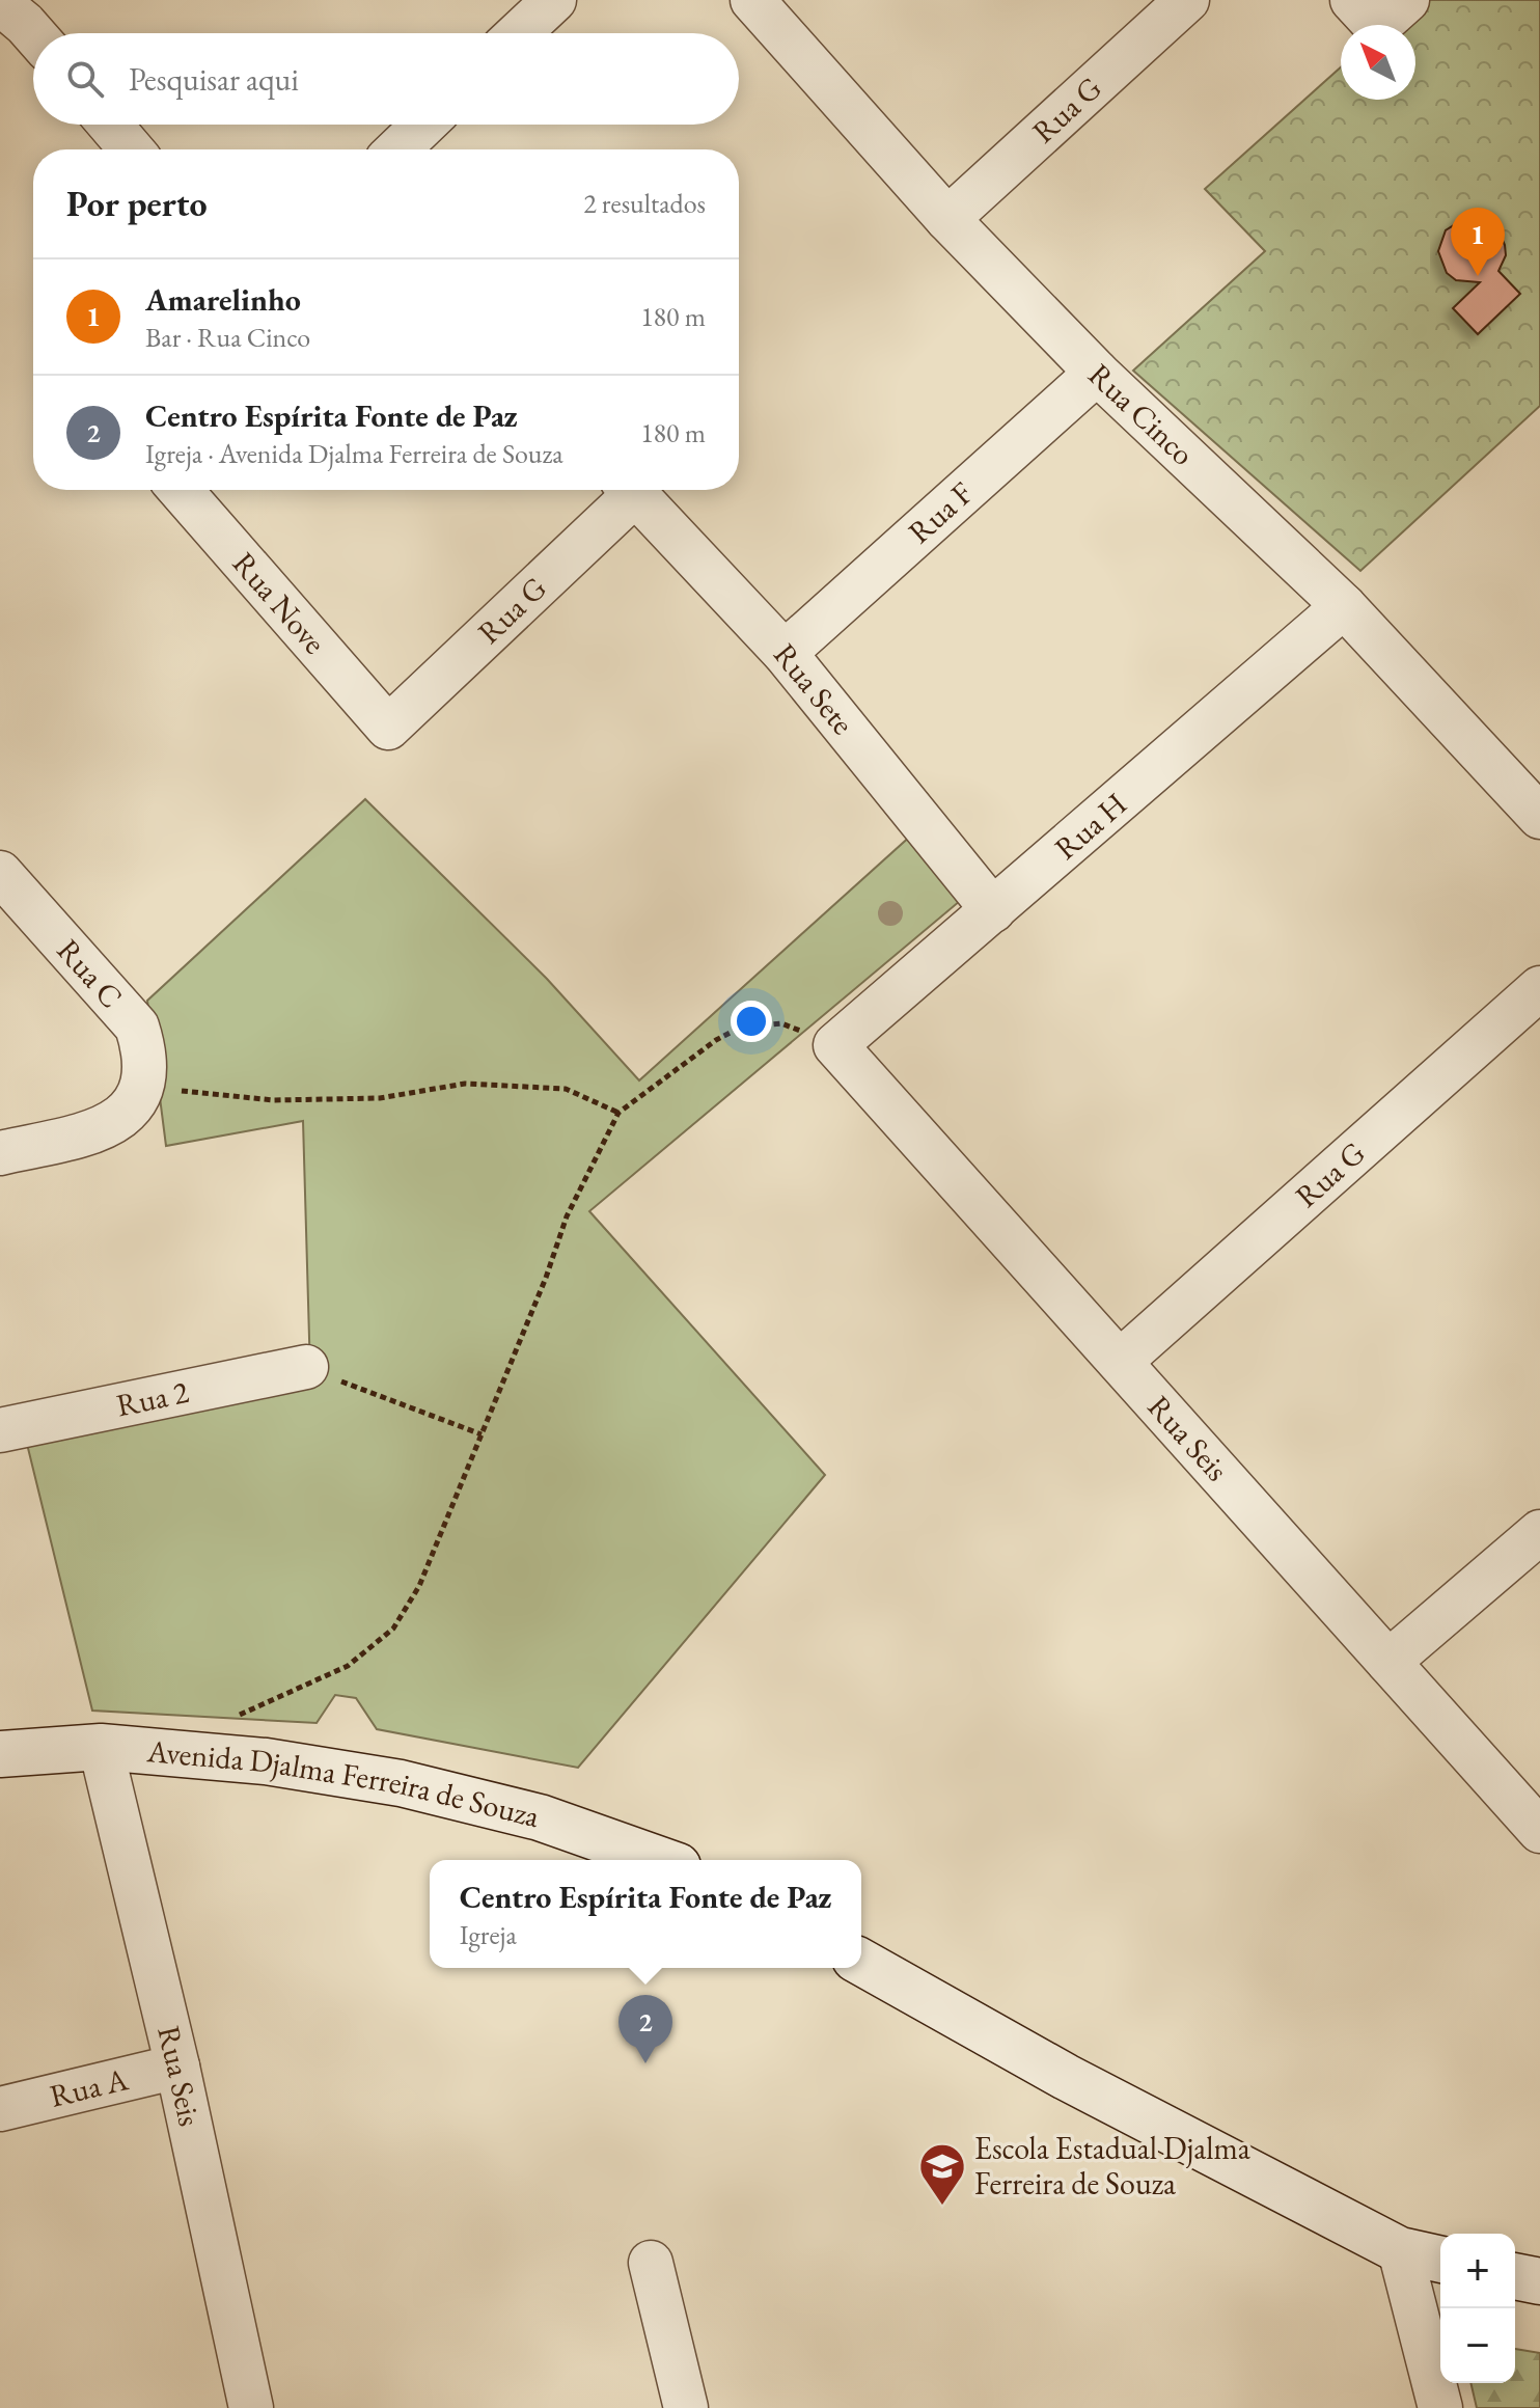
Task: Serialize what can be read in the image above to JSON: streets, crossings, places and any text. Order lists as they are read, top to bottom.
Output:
{
  "streets": {
    "main road": ["Avenida Djalma Ferreira de Souza"],
    "street": [
      "Rua G",
      "Rua Cinco",
      "Rua F",
      "Rua Nove",
      "Rua Sete",
      "Rua H",
      "Rua C",
      "Rua 2",
      "Rua Seis",
      "Rua A"
    ]
  },
  "crossings": [
    ["Rua G", "Rua Cinco"],
    ["Rua G", "Rua Nove"],
    ["Rua G", "Rua Seis"],
    ["Rua Cinco", "Rua F"],
    ["Rua Cinco", "Rua H"],
    ["Rua F", "Rua Sete"],
    ["Rua Sete", "Rua H"],
    ["Rua H", "Rua Seis"],
    ["Rua Seis", "Avenida Djalma Ferreira de Souza"],
    ["Rua Seis", "Rua A"]
  ],
  "places": {
    "school or university": ["Escola Estadual Djalma Ferreira de Souza"]
  },
  "north": "top left",
  "page": {
    "search": "Pesquisar aqui",
    "heading": ["Por perto", "2 resultados"],
    "pins": ["1", "2"],
    "list": [
      {
        "mark": "1",
        "name": "Amarelinho",
        "note": "Bar · Rua Cinco",
        "value": "180 m"
      },
      {
        "mark": "2",
        "name": "Centro Espírita Fonte de Paz",
        "note": "Igreja · Avenida Djalma Ferreira de Souza",
        "value": "180 m"
      }
    ],
    "popup": ["Centro Espírita Fonte de Paz", "Igreja"],
    "map_buttons": ["+", "−"]
  }
}
